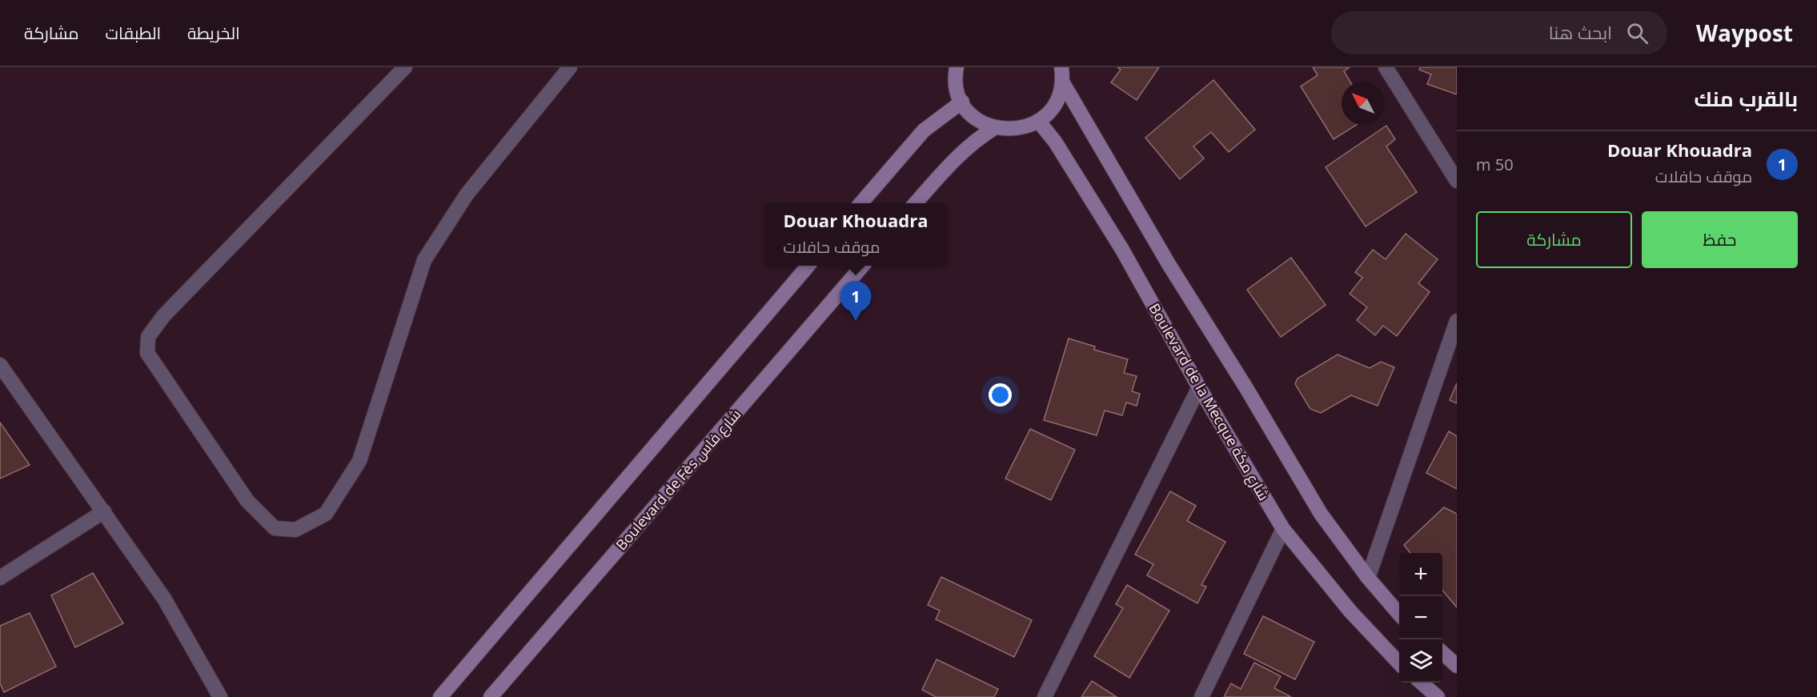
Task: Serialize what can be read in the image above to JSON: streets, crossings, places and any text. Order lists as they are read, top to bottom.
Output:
{
  "streets": {
    "main road": ["Boulevard de la Mecque شارع مكة", "Boulevard de Fès شارع فاس"]
  },
  "north": "top left",
  "page": {
    "header": "Waypost",
    "search": "ابحث هنا",
    "nav": ["الخريطة", "الطبقات", "مشاركة"],
    "heading": "بالقرب منك",
    "list": [
      {
        "mark": "1",
        "name": "Douar Khouadra",
        "note": "موقف حافلات",
        "value": "50 m"
      }
    ],
    "buttons": ["حفظ", "مشاركة"],
    "popup": ["Douar Khouadra", "موقف حافلات"],
    "pins": "1",
    "map_buttons": ["+", "−"]
  }
}
